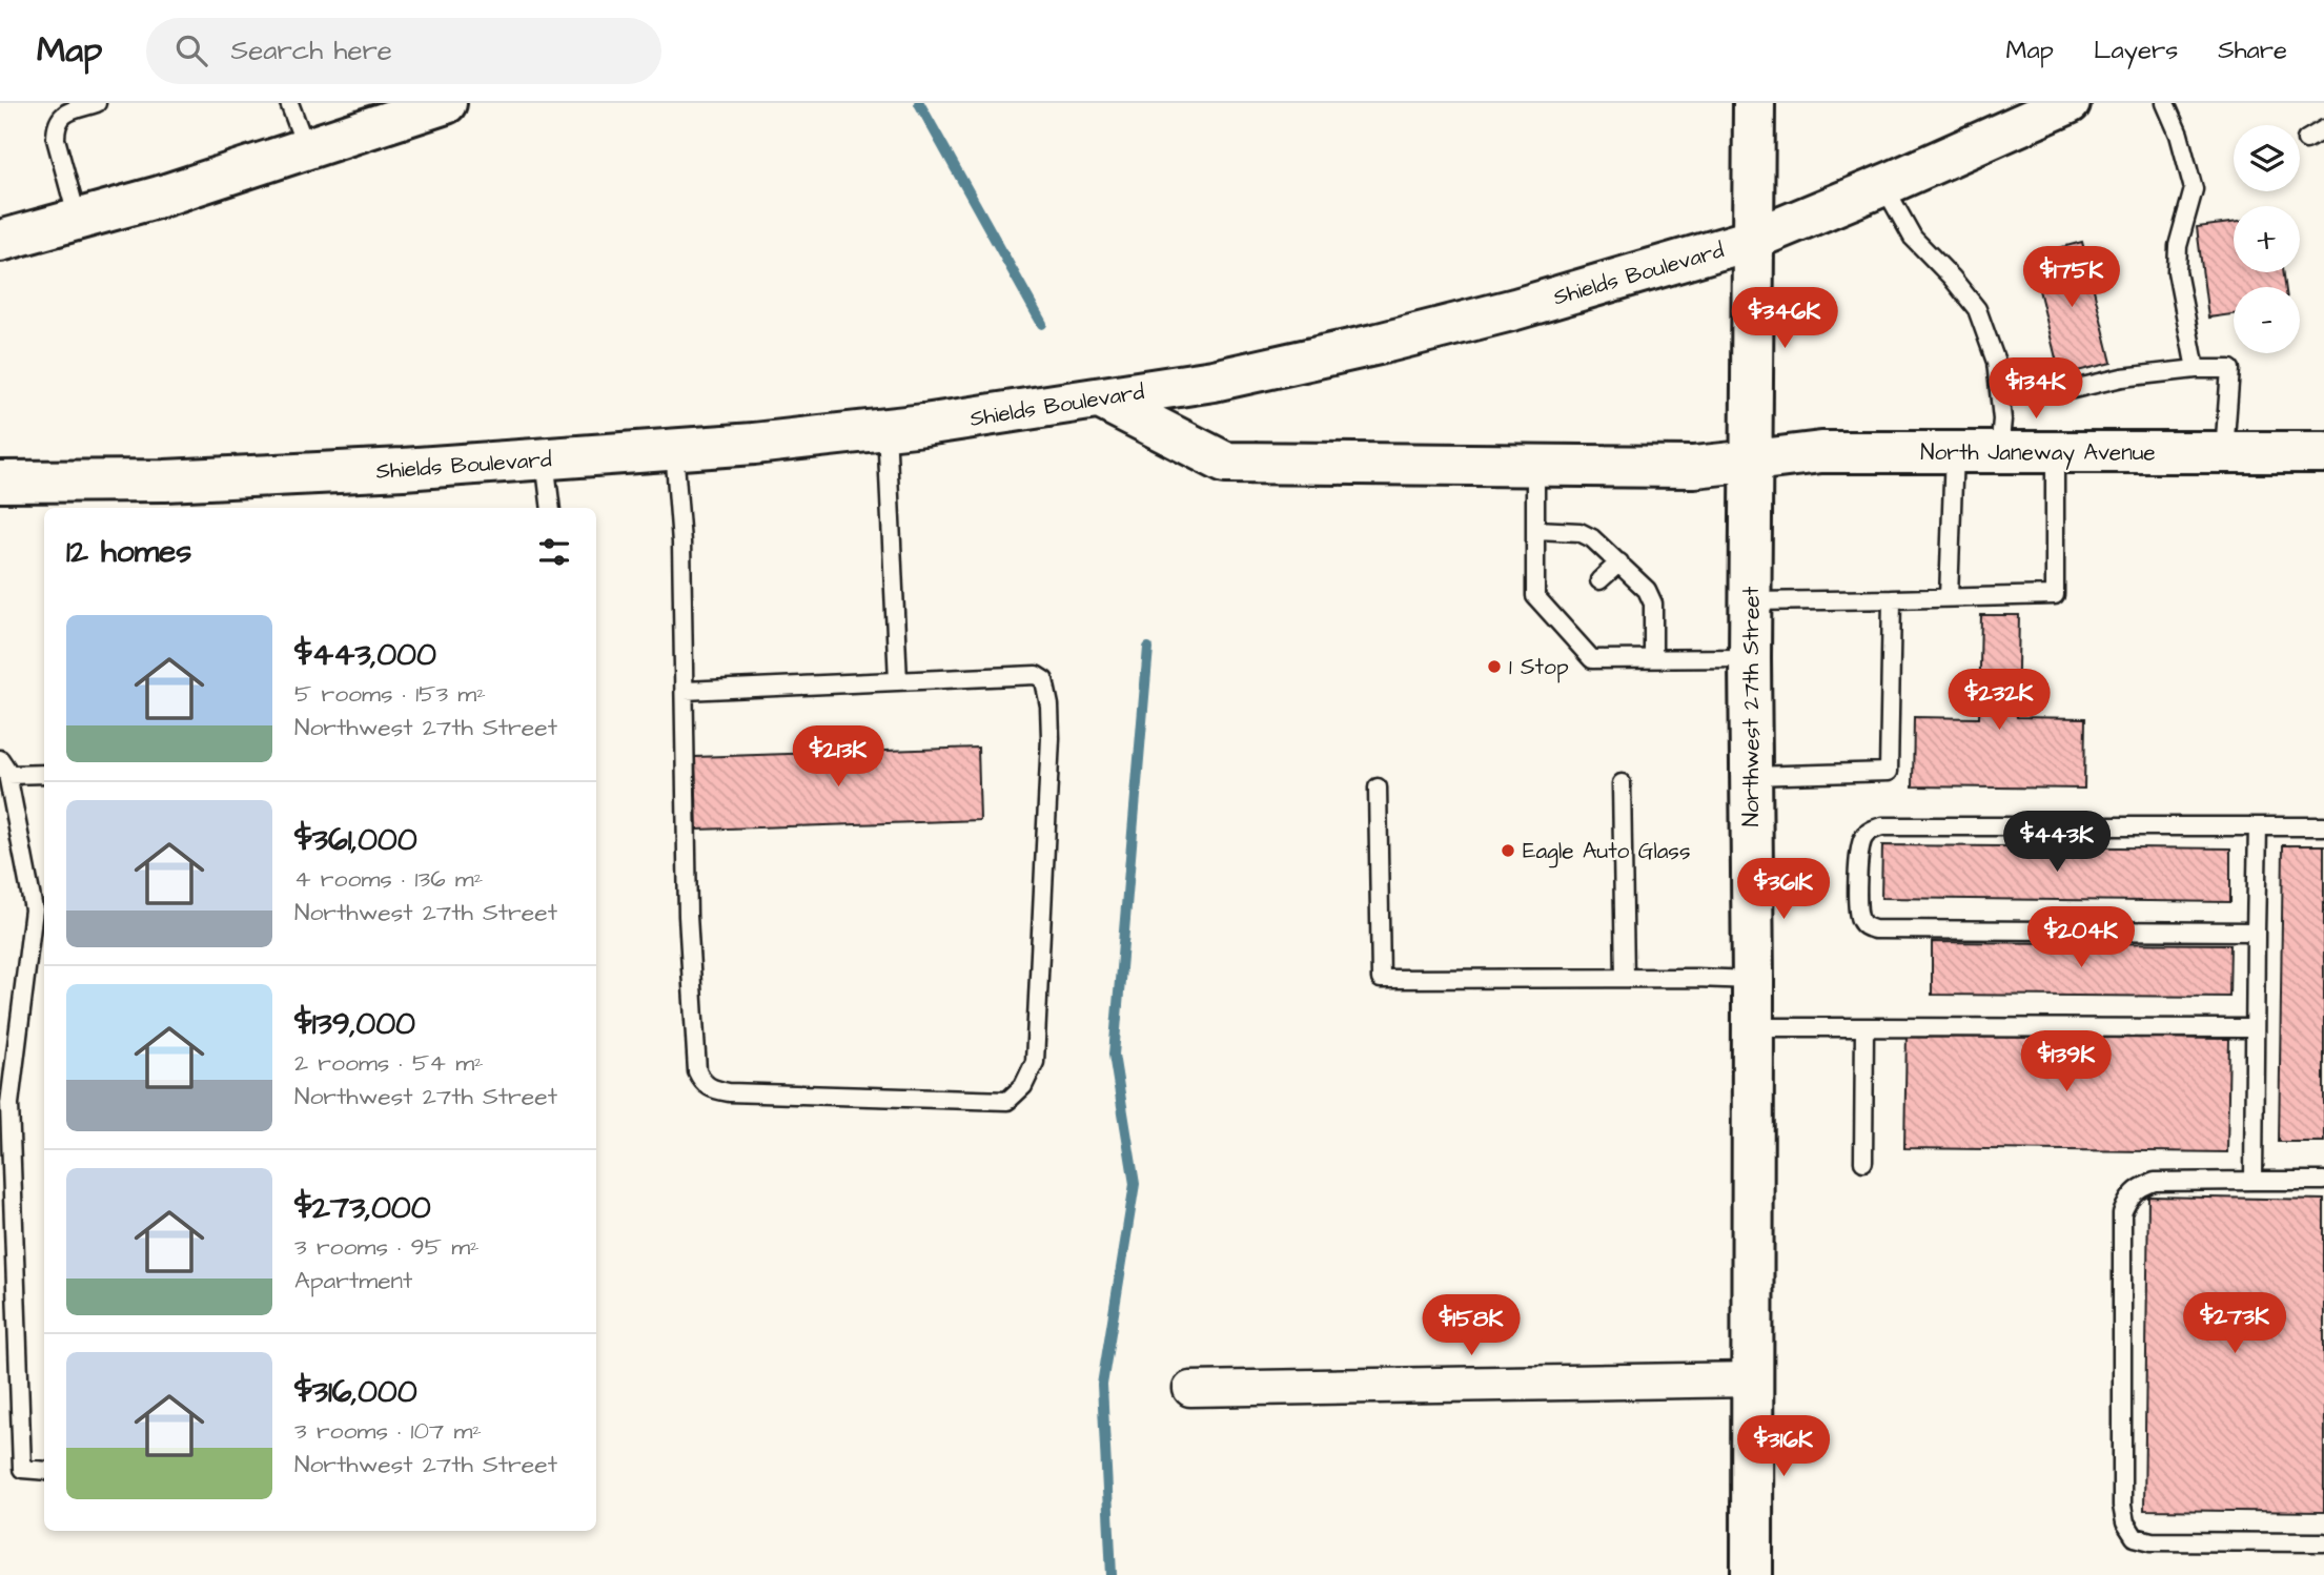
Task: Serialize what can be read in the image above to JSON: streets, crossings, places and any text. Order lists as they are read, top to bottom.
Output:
{
  "streets": {
    "main road": ["Shields Boulevard", "North Janeway Avenue", "Northwest 27th Street"]
  },
  "crossings": [
    ["Shields Boulevard", "North Janeway Avenue"],
    ["Shields Boulevard", "Northwest 27th Street"],
    ["North Janeway Avenue", "Northwest 27th Street"]
  ],
  "places": ["1 Stop", "Eagle Auto Glass"],
  "page": {
    "header": "Map",
    "search": "Search here",
    "nav": ["Map", "Layers", "Share"],
    "map_buttons": ["+", "−"],
    "price": [
      "$175K",
      "$346K",
      "$134K",
      "$232K",
      "$213K",
      "$443K",
      "$361K",
      "$204K",
      "$139K",
      "$273K",
      "$158K",
      "$316K"
    ],
    "heading": "12 homes",
    "list": [
      {
        "name": "$443,000",
        "note": "5 rooms · 153 m² · Northwest 27th Street"
      },
      {
        "name": "$361,000",
        "note": "4 rooms · 136 m² · Northwest 27th Street"
      },
      {
        "name": "$139,000",
        "note": "2 rooms · 54 m² · Northwest 27th Street"
      },
      {
        "name": "$273,000",
        "note": "3 rooms · 95 m² · Apartment"
      },
      {
        "name": "$316,000",
        "note": "3 rooms · 107 m² · Northwest 27th Street"
      }
    ]
  }
}
